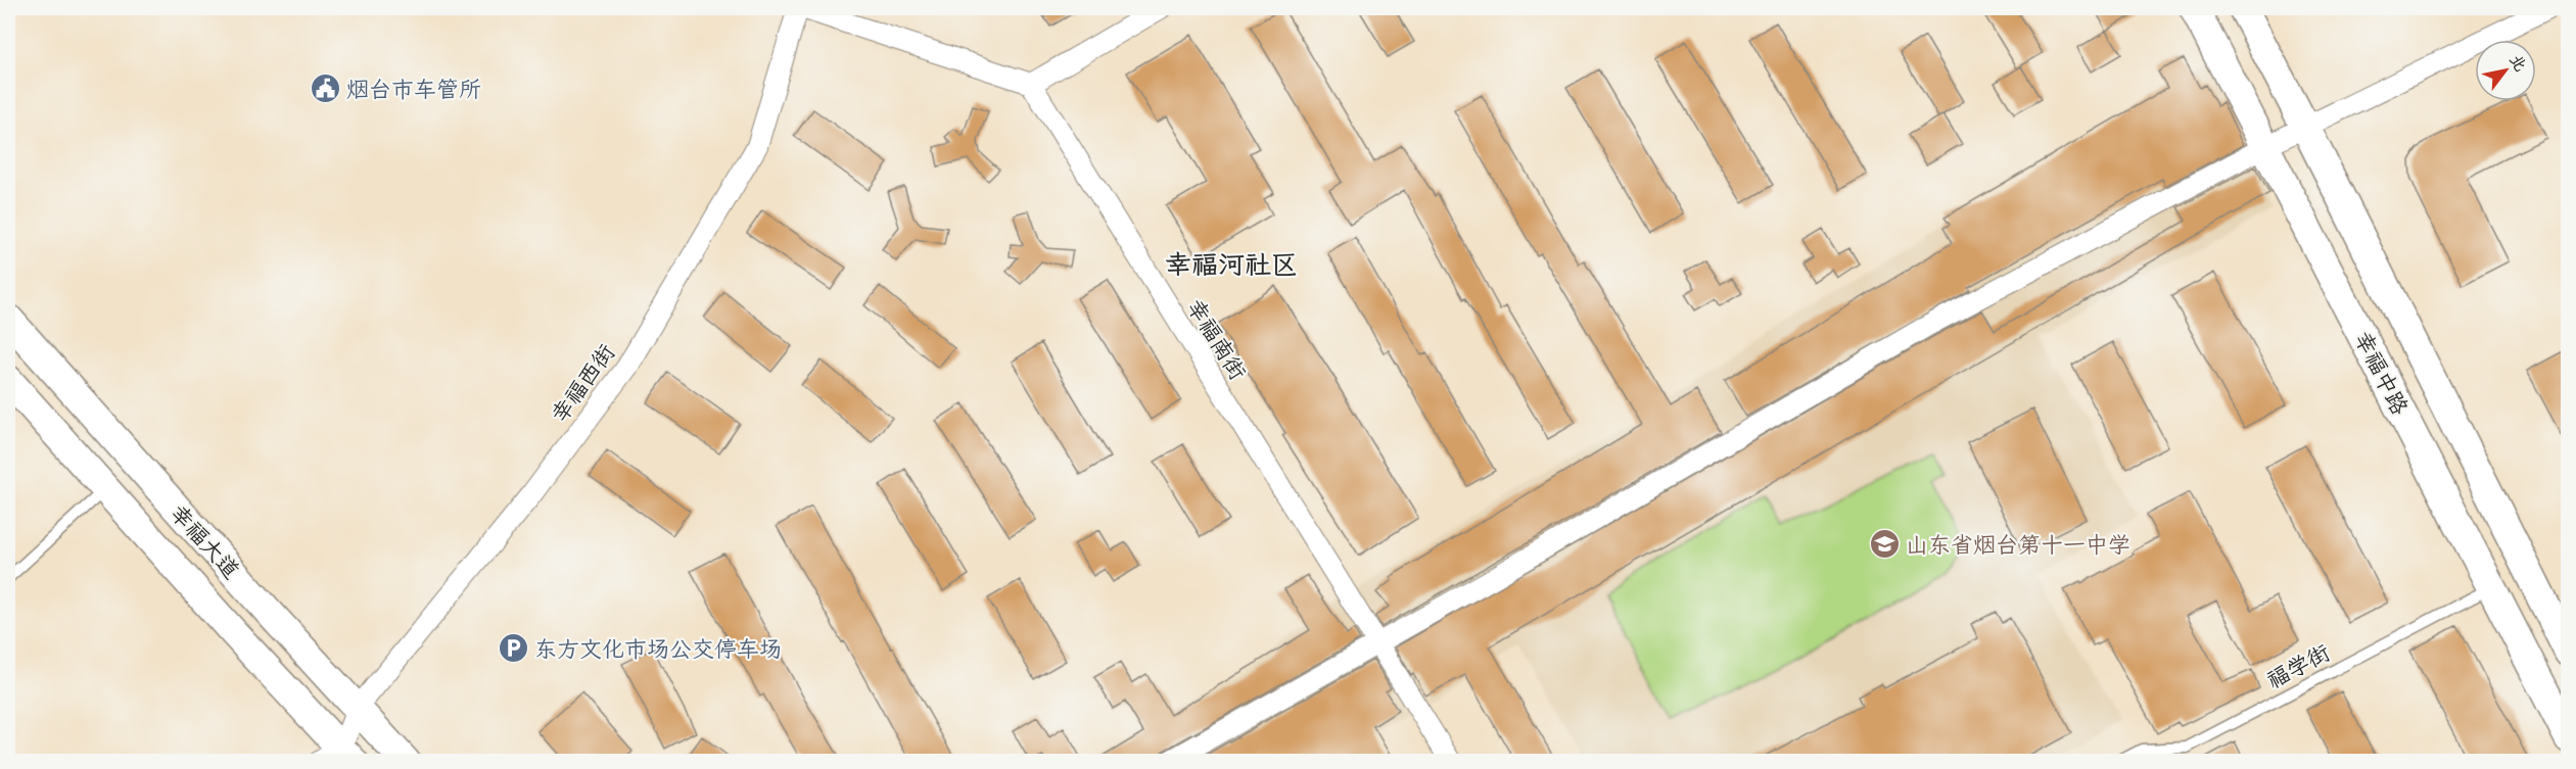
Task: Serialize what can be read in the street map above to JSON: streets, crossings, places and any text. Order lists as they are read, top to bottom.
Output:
{
  "streets": {
    "main road": ["幸福中路", "幸福大道"],
    "street": ["幸福南街", "幸福西街"],
    "lane": ["福学街"]
  },
  "crossings": [
    ["幸福中路", "福学街"],
    ["幸福西街", "幸福大道"]
  ],
  "districts": ["幸福河社区"],
  "places": {
    "public building": ["烟台市车管所"],
    "school or university": ["山东省烟台第十一中学"],
    "parking": ["东方文化市场公交停车场"]
  },
  "north": "top right"
}
